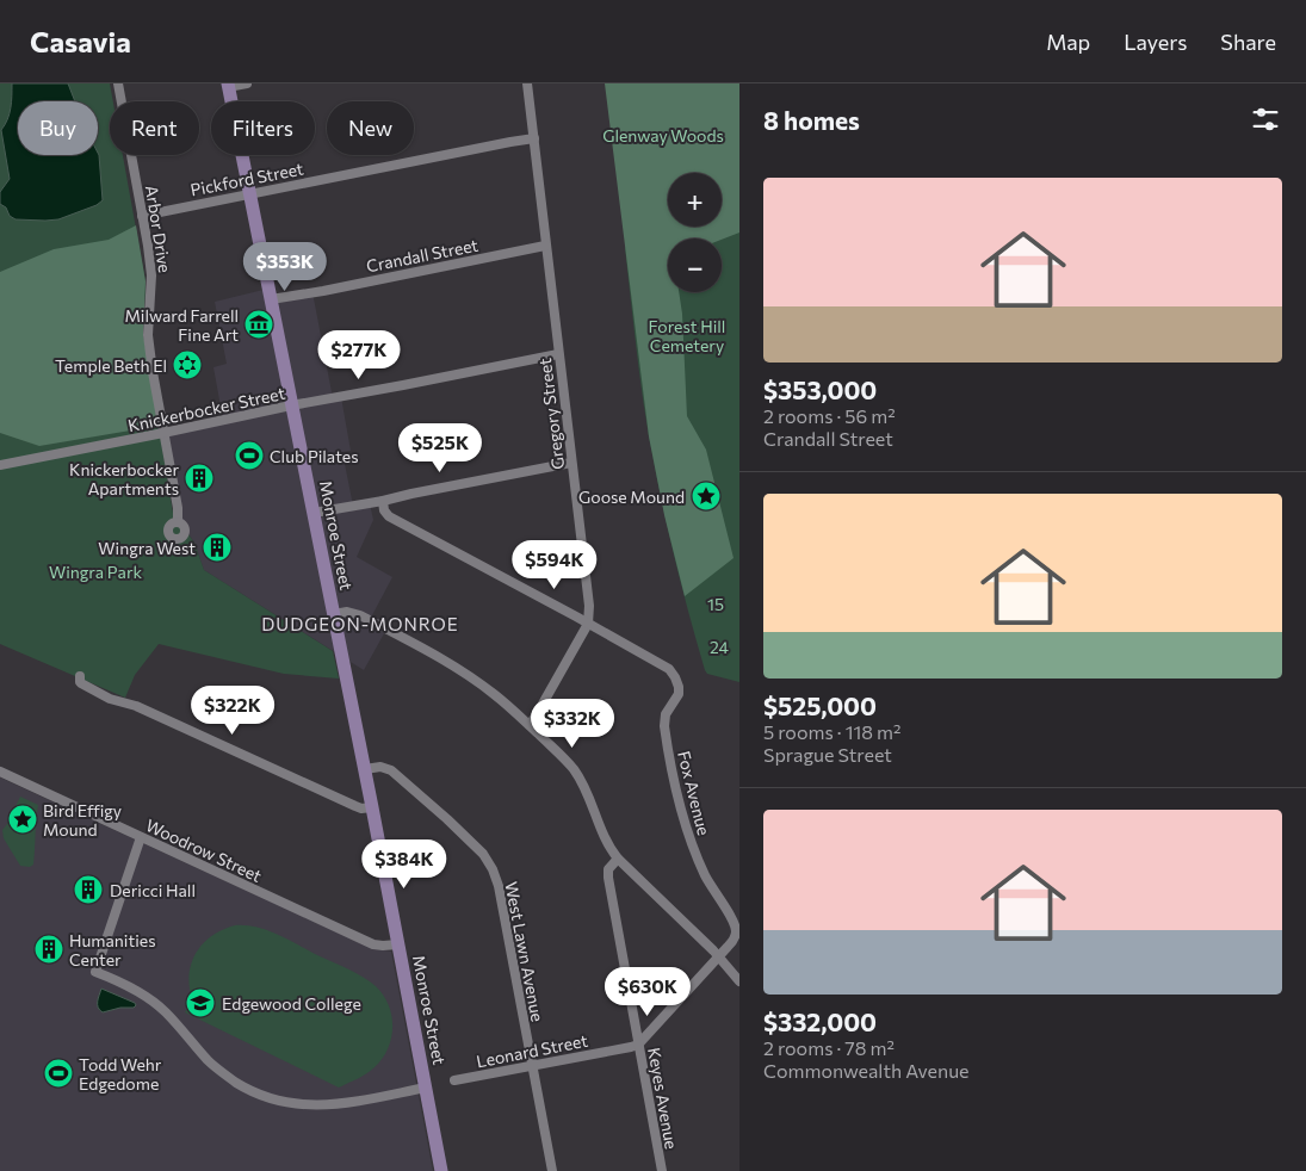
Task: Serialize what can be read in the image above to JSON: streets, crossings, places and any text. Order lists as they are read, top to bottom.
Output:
{
  "streets": {
    "main road": ["Monroe Street"],
    "street": [
      "Pickford Street",
      "Arbor Drive",
      "Crandall Street",
      "Knickerbocker Street",
      "Gregory Street",
      "Fox Avenue",
      "Woodrow Street",
      "West Lawn Avenue",
      "Leonard Street",
      "Keyes Avenue"
    ]
  },
  "crossings": [
    ["Pickford Street", "Arbor Drive"],
    ["Pickford Street", "Gregory Street"],
    ["Pickford Street", "Monroe Street"],
    ["Arbor Drive", "Knickerbocker Street"],
    ["Crandall Street", "Gregory Street"],
    ["Crandall Street", "Monroe Street"],
    ["Knickerbocker Street", "Gregory Street"],
    ["Knickerbocker Street", "Monroe Street"],
    ["Gregory Street", "Fox Avenue"],
    ["Monroe Street", "Woodrow Street"],
    ["Monroe Street", "West Lawn Avenue"],
    ["West Lawn Avenue", "Leonard Street"],
    ["Leonard Street", "Keyes Avenue"]
  ],
  "districts": ["DUDGEON-MONROE"],
  "parks": [
    "Glenway Woods",
    "Forest Hill Cemetery",
    "Wingra Park",
    "15",
    "24"
  ],
  "places": {
    "museum": ["Milward Farrell Fine Art"],
    "synagogue": ["Temple Beth El"],
    "sports": ["Club Pilates", "Todd Wehr Edgedome"],
    "building": [
      "Knickerbocker Apartments",
      "Wingra West",
      "Dericci Hall",
      "Humanities Center"
    ],
    "place": ["Goose Mound", "Bird Effigy Mound"],
    "school or university": ["Edgewood College"]
  },
  "page": {
    "header": "Casavia",
    "nav": ["Map", "Layers", "Share"],
    "heading": "8 homes",
    "chip": [
      "Buy",
      "Rent",
      "Filters",
      "New"
    ],
    "list": [
      {
        "name": "$353,000",
        "note": "2 rooms · 56 m² · Crandall Street"
      },
      {
        "name": "$525,000",
        "note": "5 rooms · 118 m² · Sprague Street"
      },
      {
        "name": "$332,000",
        "note": "2 rooms · 78 m² · Commonwealth Avenue"
      }
    ],
    "map_buttons": ["+", "−"],
    "price": [
      "$353K",
      "$277K",
      "$525K",
      "$594K",
      "$322K",
      "$332K",
      "$384K",
      "$630K"
    ]
  }
}
